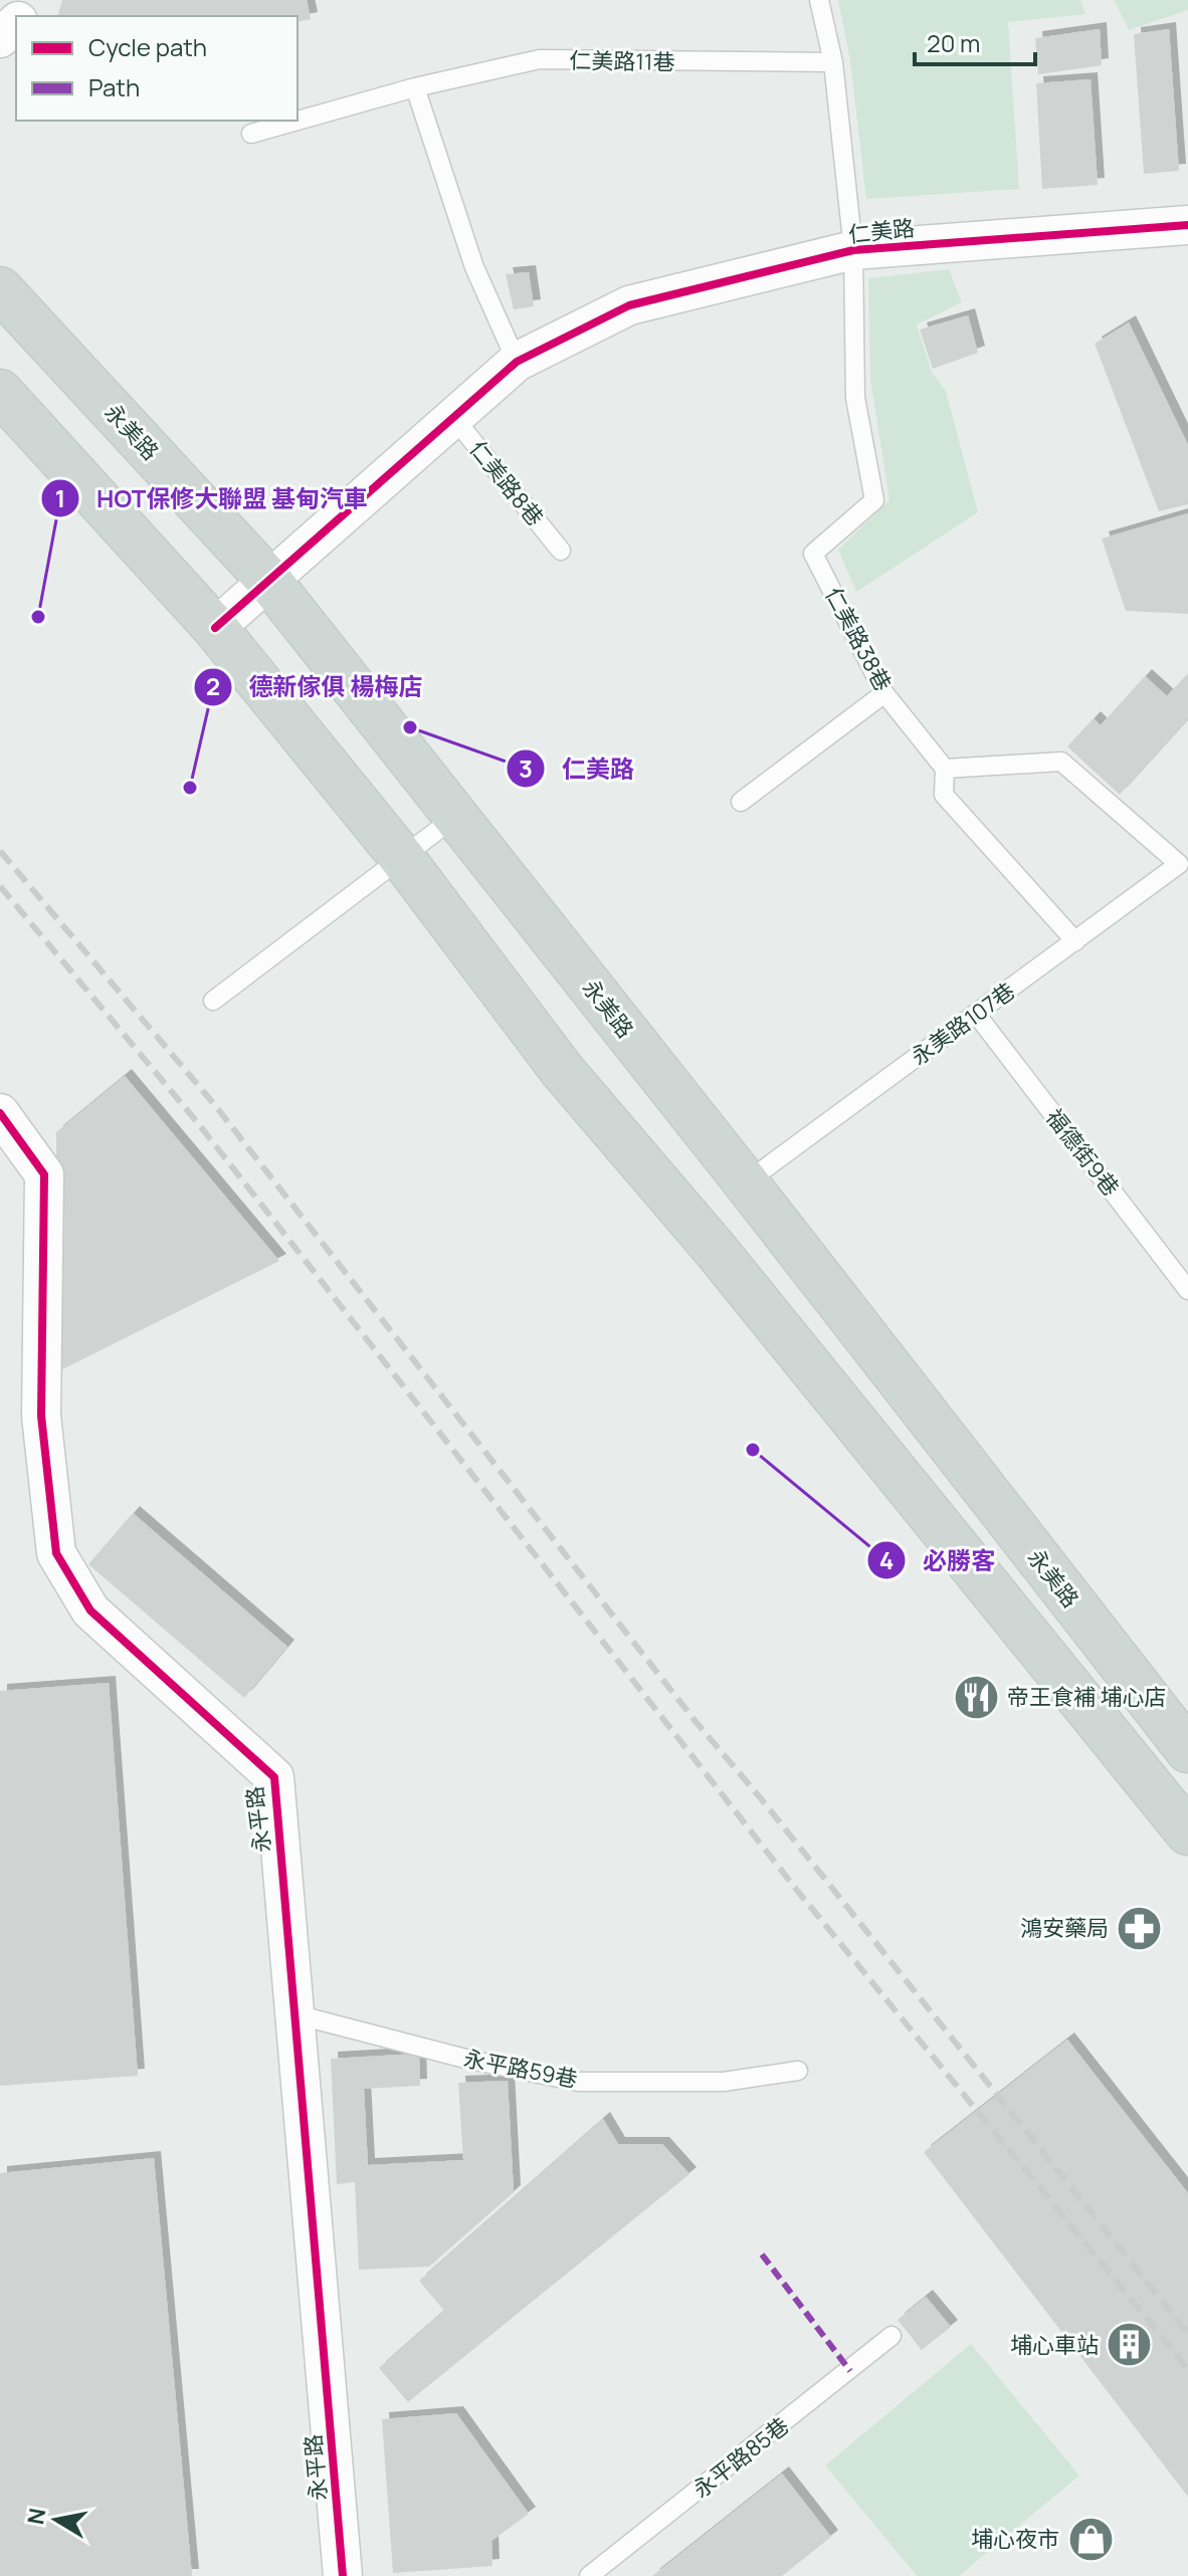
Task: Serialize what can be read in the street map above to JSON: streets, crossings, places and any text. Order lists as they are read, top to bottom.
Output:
{
  "streets": {
    "main road": ["永美路"],
    "street": ["仁美路", "永平路"],
    "lane": [
      "仁美路11巷",
      "仁美路8巷",
      "仁美路38巷",
      "永美路107巷",
      "福德街9巷",
      "永平路59巷",
      "永平路85巷"
    ]
  },
  "crossings": [
    ["仁美路", "永美路"],
    ["仁美路", "仁美路8巷"],
    ["仁美路", "仁美路38巷"],
    ["永美路", "永美路107巷"],
    ["仁美路38巷", "永美路107巷"],
    ["永美路107巷", "福德街9巷"],
    ["永平路", "永平路59巷"]
  ],
  "places": {
    "other": [
      "HOT保修大聯盟 基甸汽車",
      "仁美路",
      "德新傢俱 楊梅店",
      "必勝客"
    ],
    "restaurant": ["帝王食補 埔心店"],
    "pharmacy": ["鴻安藥局"],
    "building": ["埔心車站"],
    "shop": ["埔心夜市"]
  },
  "legend": ["Cycle path", "Path"],
  "scale_bar": "20 m",
  "north": "left"
}
